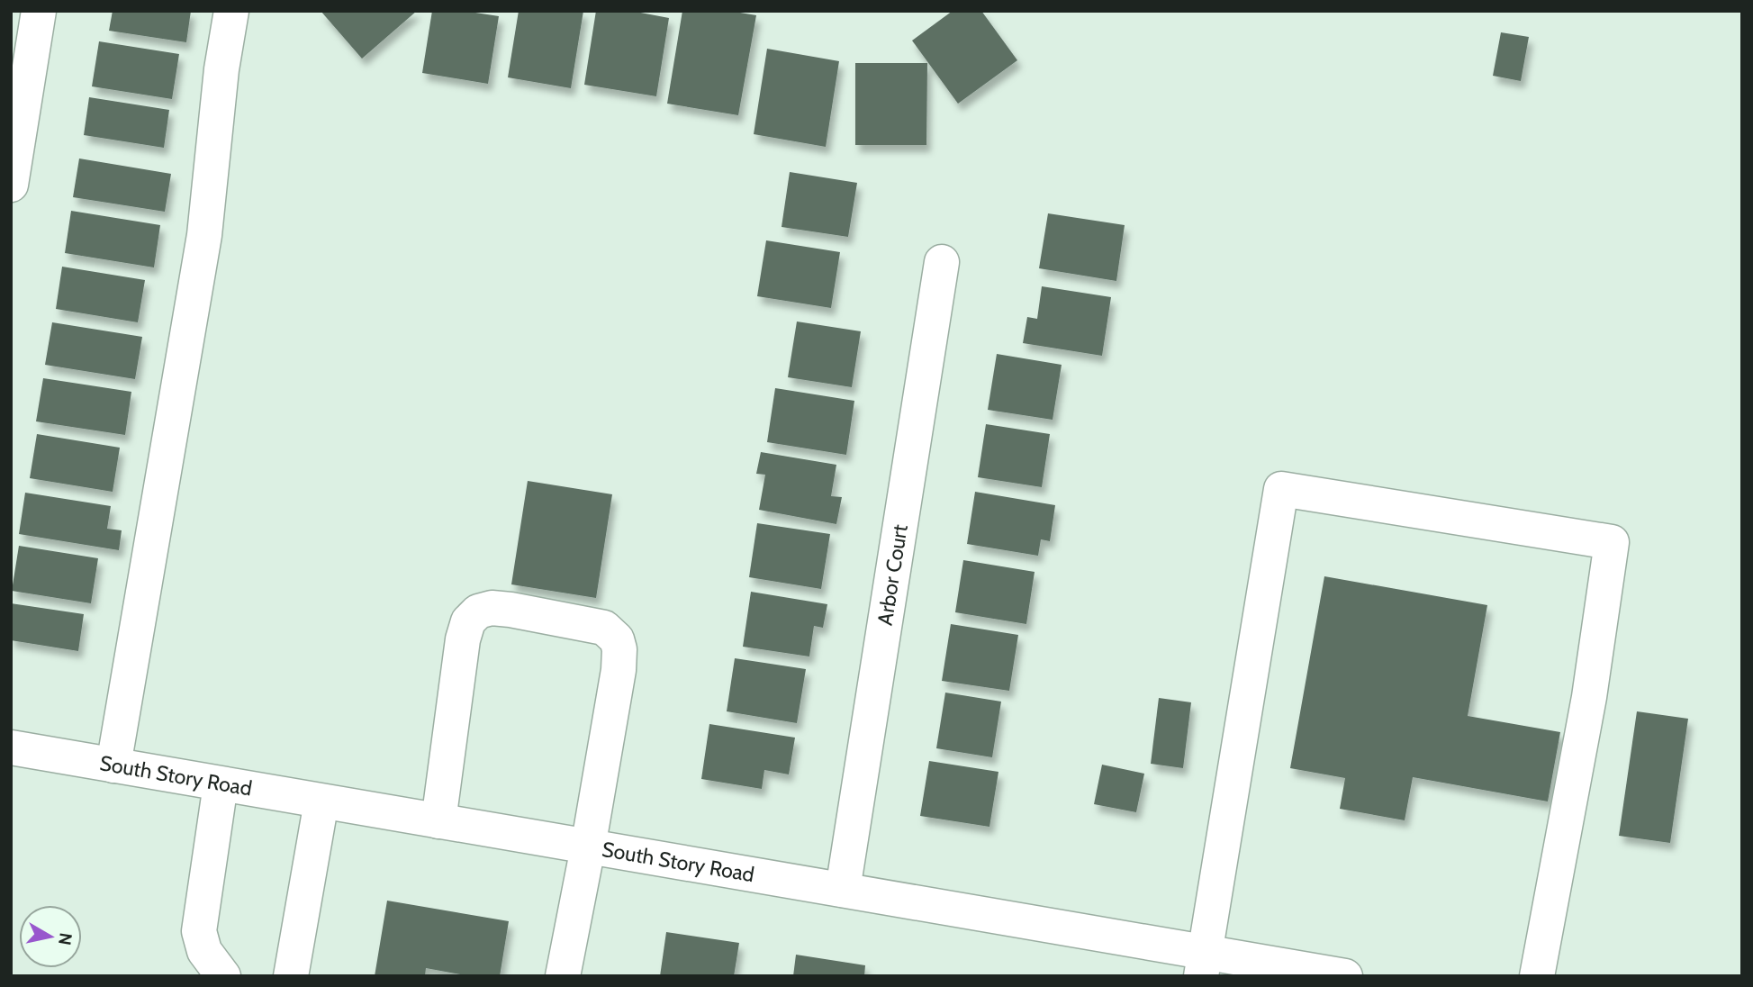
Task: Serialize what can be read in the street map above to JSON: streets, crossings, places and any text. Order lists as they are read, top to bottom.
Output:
{
  "streets": {
    "main road": ["Arbor Court", "South Story Road"]
  },
  "crossings": [
    ["Arbor Court", "South Story Road"]
  ],
  "north": "right"
}
